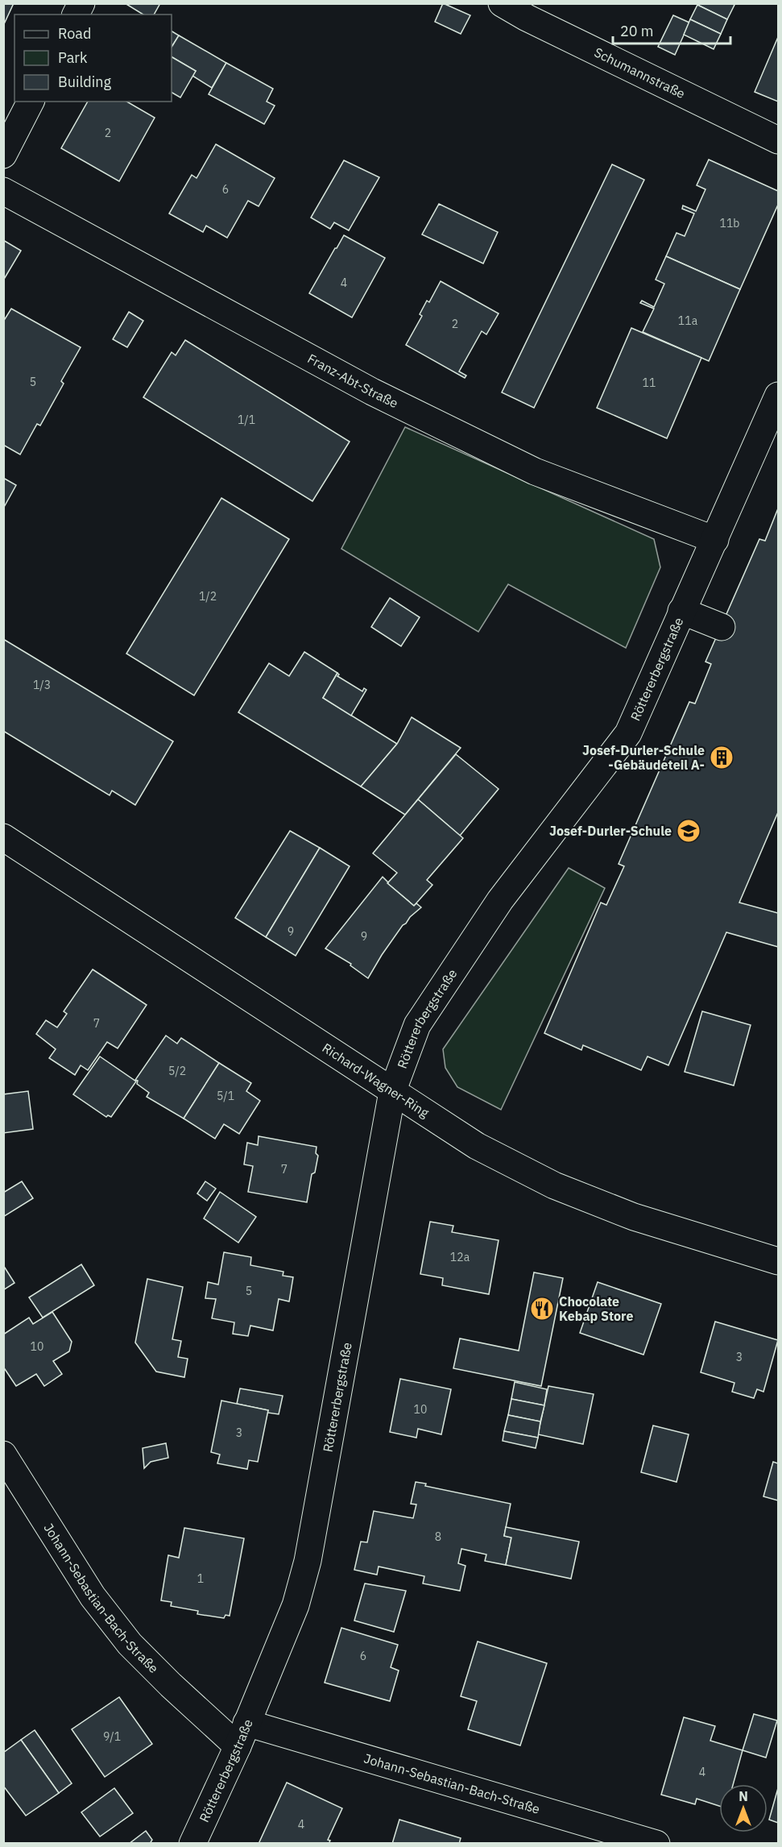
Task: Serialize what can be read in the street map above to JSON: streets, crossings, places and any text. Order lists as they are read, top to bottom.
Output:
{
  "streets": {
    "street": [
      "Schumannstraße",
      "Franz-Abt-Straße",
      "Röttererbergstraße",
      "Richard-Wagner-Ring",
      "Johann-Sebastian-Bach-Straße"
    ]
  },
  "crossings": [
    ["Franz-Abt-Straße", "Röttererbergstraße"],
    ["Röttererbergstraße", "Richard-Wagner-Ring"],
    ["Röttererbergstraße", "Johann-Sebastian-Bach-Straße"]
  ],
  "places": {
    "building": ["Josef-Durler-Schule -Gebäudeteil A-"],
    "school or university": ["Josef-Durler-Schule"],
    "restaurant": ["Chocolate Kebap Store"]
  },
  "house_numbers": [
    "2",
    "6",
    "11b",
    "4",
    "11a",
    "2",
    "5",
    "11",
    "1/1",
    "1/2",
    "1/3",
    "9",
    "9",
    "7",
    "5/2",
    "5/1",
    "7",
    "12a",
    "5",
    "10",
    "3",
    "10",
    "3",
    "8",
    "1",
    "6",
    "9/1",
    "4",
    "4"
  ],
  "legend": ["Road", "Park", "Building"],
  "scale_bar": "20 m",
  "north": "top"
}
